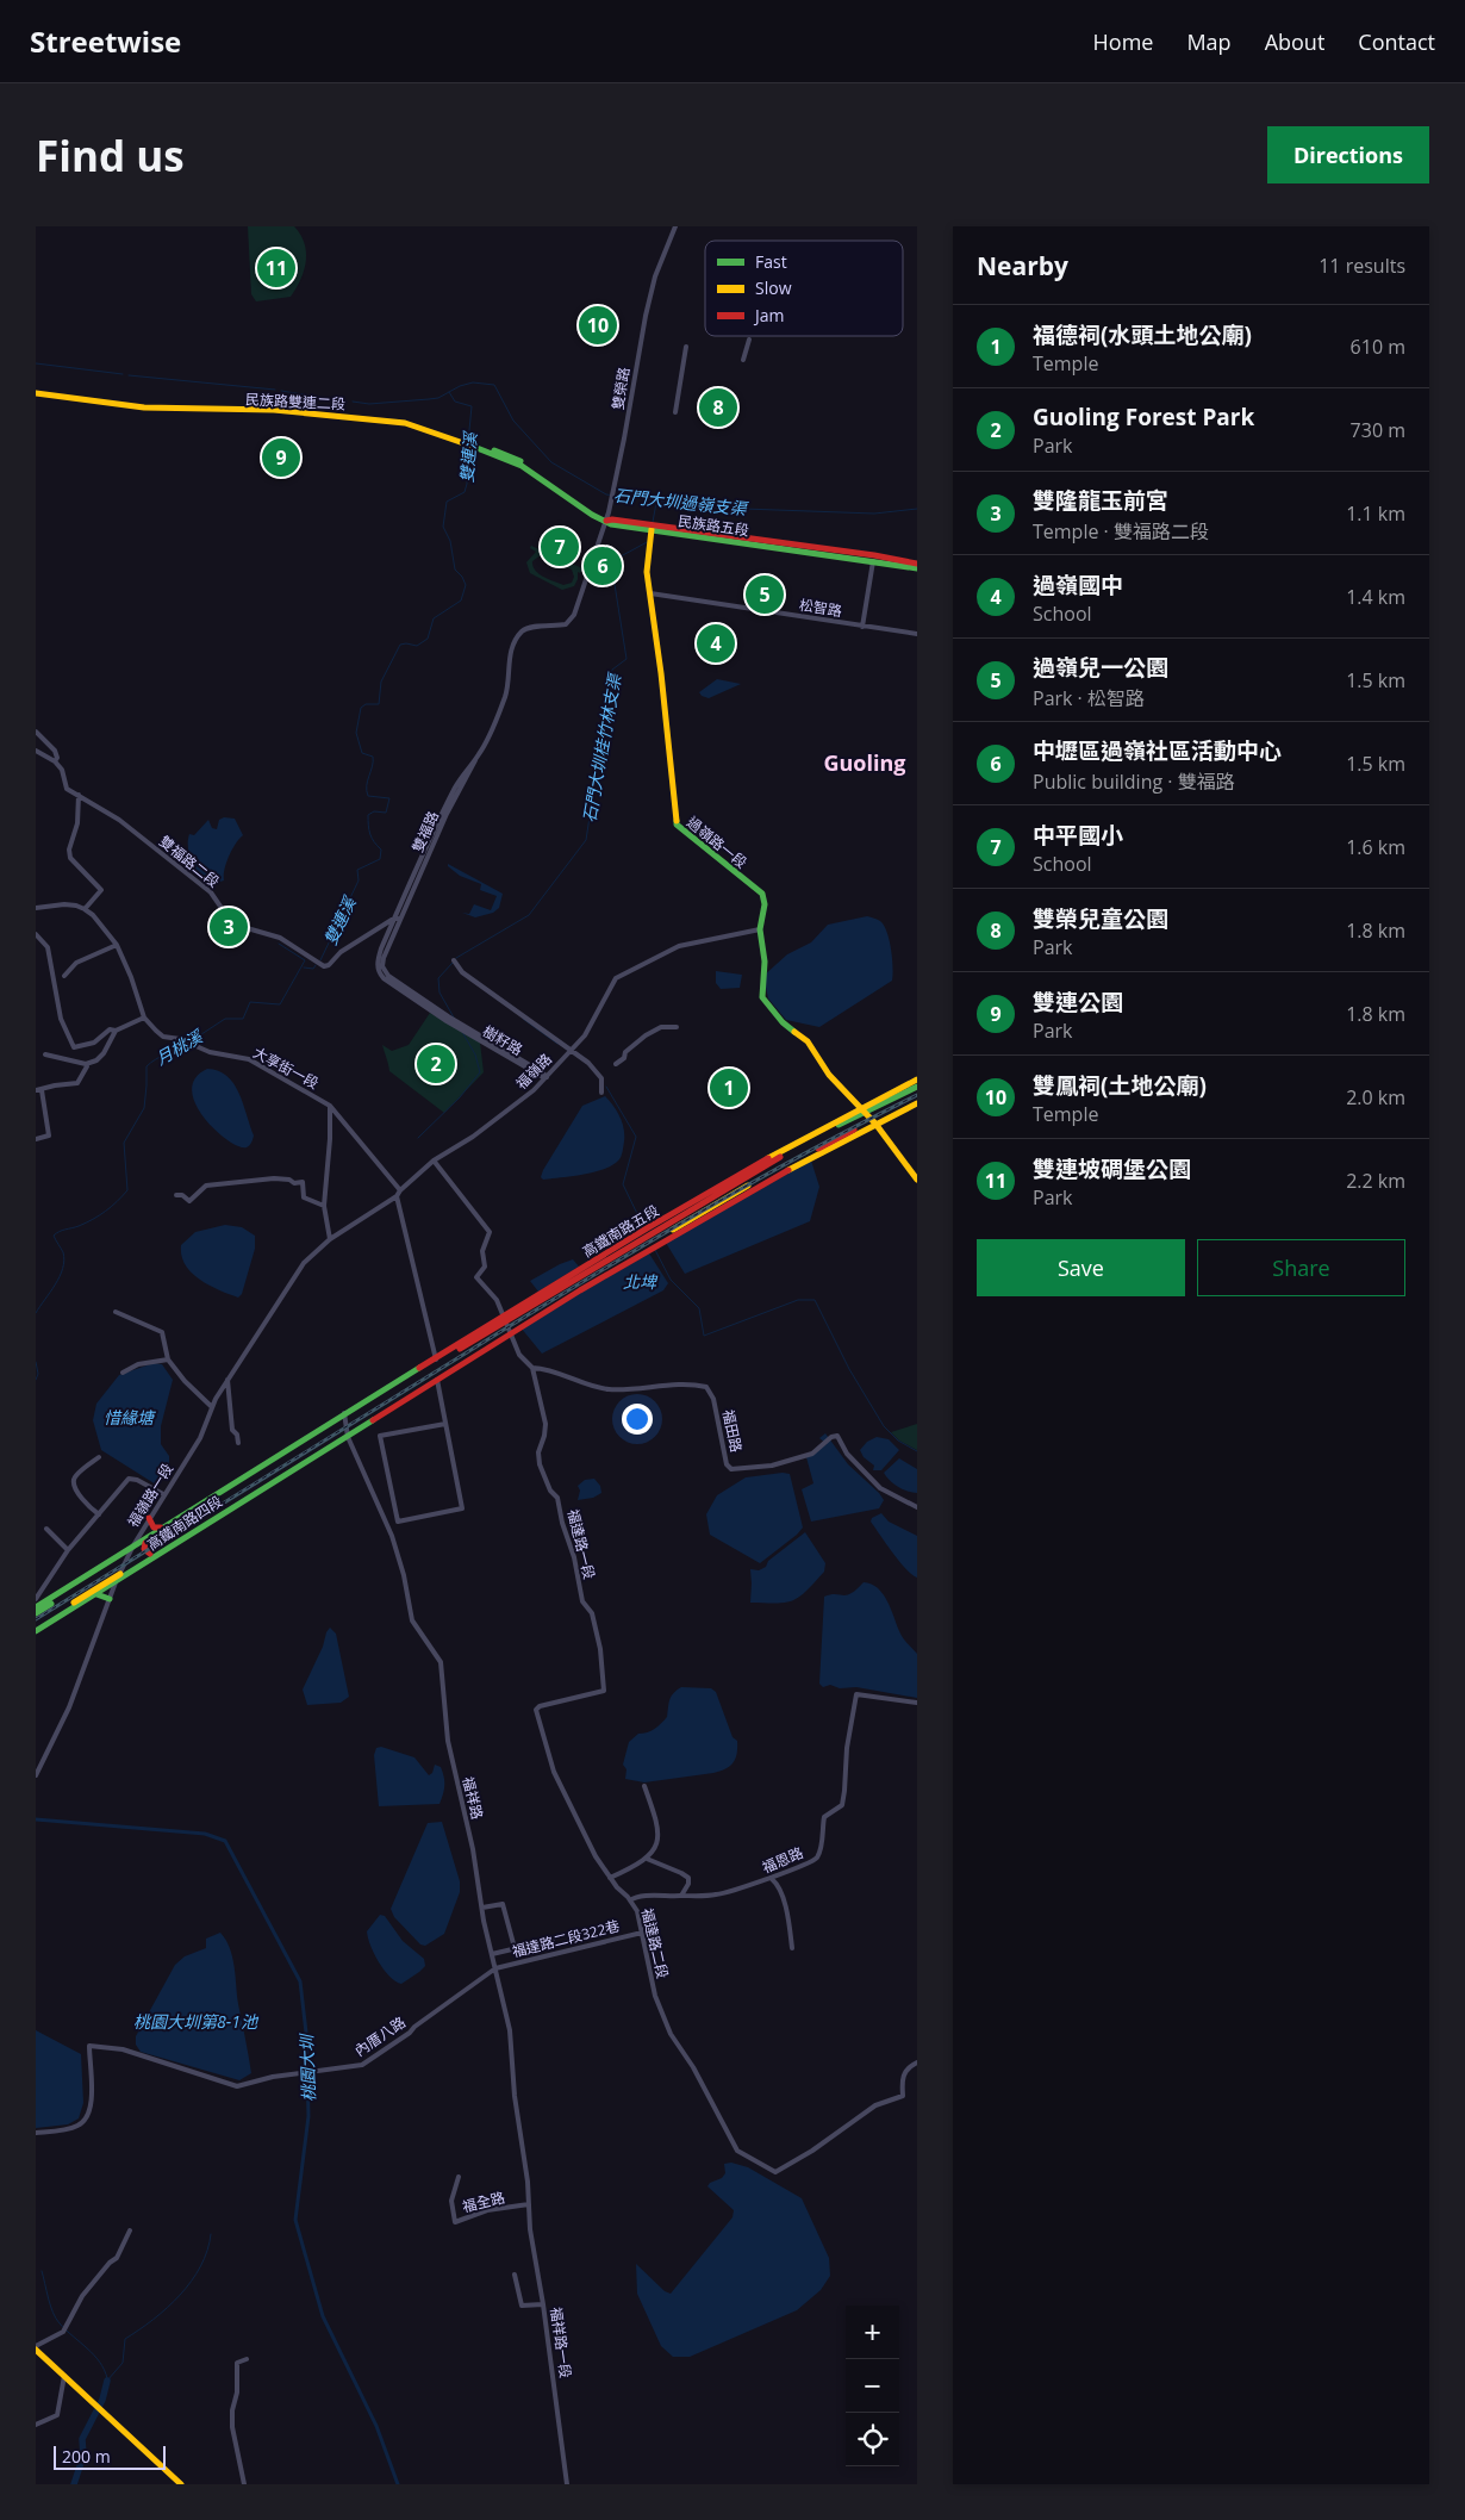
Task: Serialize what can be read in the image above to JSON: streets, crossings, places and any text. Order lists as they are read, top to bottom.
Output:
{
  "streets": {
    "main road": [
      "民族路雙連二段",
      "民族路五段",
      "過嶺路一段",
      "高鐵南路五段",
      "高鐵南路四段"
    ],
    "street": [
      "雙榮路",
      "松智路",
      "雙福路二段",
      "樹籽路",
      "大享街一段",
      "福嶺路",
      "福田路",
      "福嶺路一段",
      "福達路一段",
      "福祥路",
      "福恩路",
      "福達路二段322巷",
      "福達路二段",
      "內厝八路",
      "福全路",
      "福祥路一段"
    ]
  },
  "crossings": [
    ["雙榮路", "民族路雙連二段"],
    ["雙榮路", "民族路五段"],
    ["雙榮路", "樹籽路"],
    ["民族路雙連二段", "民族路五段"],
    ["民族路雙連二段", "樹籽路"],
    ["民族路五段", "過嶺路一段"],
    ["民族路五段", "樹籽路"],
    ["松智路", "過嶺路一段"],
    ["過嶺路一段", "福嶺路"],
    ["過嶺路一段", "高鐵南路五段"],
    ["雙福路二段", "樹籽路"],
    ["樹籽路", "福嶺路"],
    ["大享街一段", "福嶺路"],
    ["福嶺路", "福嶺路一段"],
    ["福嶺路", "福達路一段"],
    ["高鐵南路五段", "高鐵南路四段"],
    ["高鐵南路五段", "福達路一段"],
    ["高鐵南路五段", "福祥路"],
    ["福田路", "福達路一段"],
    ["福嶺路一段", "高鐵南路四段"],
    ["高鐵南路四段", "福祥路"],
    ["福達路一段", "福達路二段"],
    ["福祥路", "福達路二段322巷"],
    ["福祥路", "內厝八路"],
    ["福祥路", "福全路"],
    ["福祥路", "福祥路一段"],
    ["福恩路", "福達路二段"],
    ["福達路二段322巷", "福達路二段"],
    ["福達路二段322巷", "內厝八路"],
    ["福全路", "福祥路一段"]
  ],
  "districts": ["Guoling"],
  "water": [
    "雙連溪",
    "石門大圳過嶺支渠",
    "石門大圳桂竹林支渠",
    "月桃溪",
    "北埤",
    "惜緣塘",
    "桃園大圳第8-1池",
    "桃園大圳"
  ],
  "legend": ["Fast", "Slow", "Jam"],
  "scale_bar": "200 m",
  "page": {
    "header": "Streetwise",
    "nav": [
      "Home",
      "Map",
      "About",
      "Contact"
    ],
    "buttons": [
      "Directions",
      ["Save", "Share"]
    ],
    "title": "Find us",
    "heading": ["Nearby", "11 results"],
    "pins": [
      "11",
      "10",
      "8",
      "9",
      "7",
      "6",
      "5",
      "4",
      "3",
      "2",
      "1"
    ],
    "list": [
      {
        "mark": "1",
        "name": "福德祠(水頭土地公廟)",
        "note": "Temple",
        "value": "610 m"
      },
      {
        "mark": "2",
        "name": "Guoling Forest Park",
        "note": "Park",
        "value": "730 m"
      },
      {
        "mark": "3",
        "name": "雙隆龍玉前宮",
        "note": "Temple · 雙福路二段",
        "value": "1.1 km"
      },
      {
        "mark": "4",
        "name": "過嶺國中",
        "note": "School",
        "value": "1.4 km"
      },
      {
        "mark": "5",
        "name": "過嶺兒一公園",
        "note": "Park · 松智路",
        "value": "1.5 km"
      },
      {
        "mark": "6",
        "name": "中壢區過嶺社區活動中心",
        "note": "Public building · 雙福路",
        "value": "1.5 km"
      },
      {
        "mark": "7",
        "name": "中平國小",
        "note": "School",
        "value": "1.6 km"
      },
      {
        "mark": "8",
        "name": "雙榮兒童公園",
        "note": "Park",
        "value": "1.8 km"
      },
      {
        "mark": "9",
        "name": "雙連公園",
        "note": "Park",
        "value": "1.8 km"
      },
      {
        "mark": "10",
        "name": "雙鳳祠(土地公廟)",
        "note": "Temple",
        "value": "2.0 km"
      },
      {
        "mark": "11",
        "name": "雙連坡碉堡公園",
        "note": "Park",
        "value": "2.2 km"
      }
    ],
    "map_buttons": ["+", "−"],
    "scale": "200 m"
  }
}
